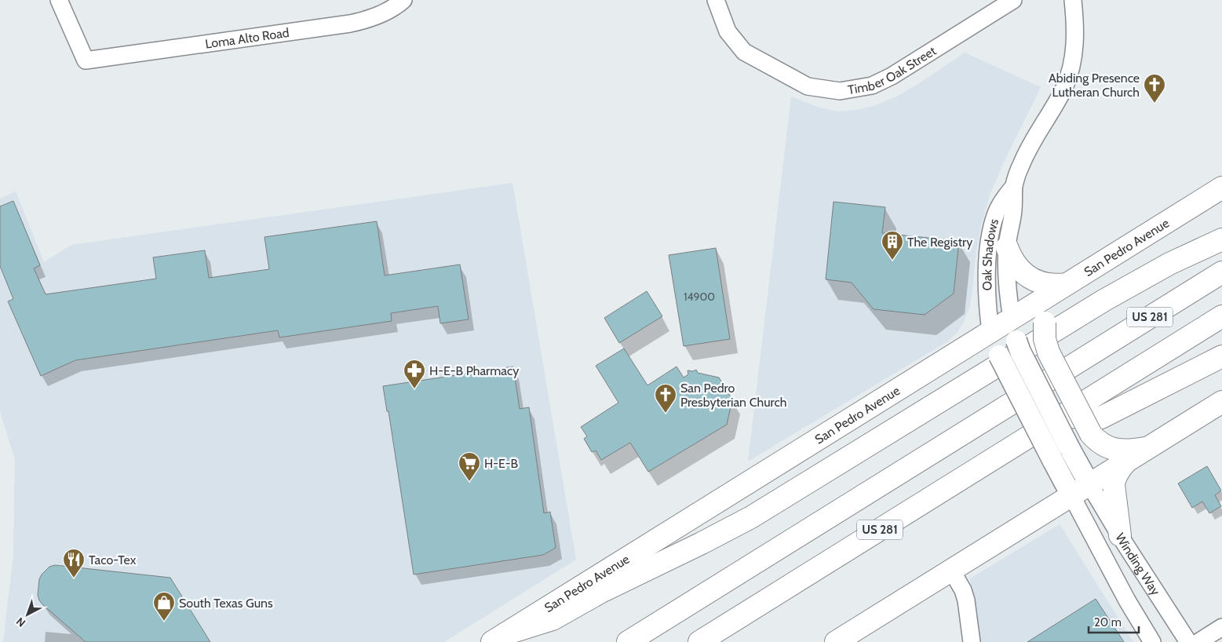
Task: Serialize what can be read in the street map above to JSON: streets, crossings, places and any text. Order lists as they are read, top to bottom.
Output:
{
  "streets": {
    "main road": ["San Pedro Avenue", "US 281"],
    "street": [
      "Loma Alto Road",
      "Timber Oak Street",
      "Oak Shadows",
      "Winding Way"
    ]
  },
  "crossings": [
    ["San Pedro Avenue", "Oak Shadows"]
  ],
  "places": {
    "church": ["Abiding Presence Lutheran Church", "San Pedro Presbyterian Church"],
    "building": ["The Registry"],
    "pharmacy": ["H-E-B Pharmacy"],
    "supermarket": ["H-E-B"],
    "restaurant": ["Taco-Tex"],
    "shop": ["South Texas Guns"]
  },
  "house_numbers": ["14900"],
  "scale_bar": "20 m",
  "north": "bottom left"
}
